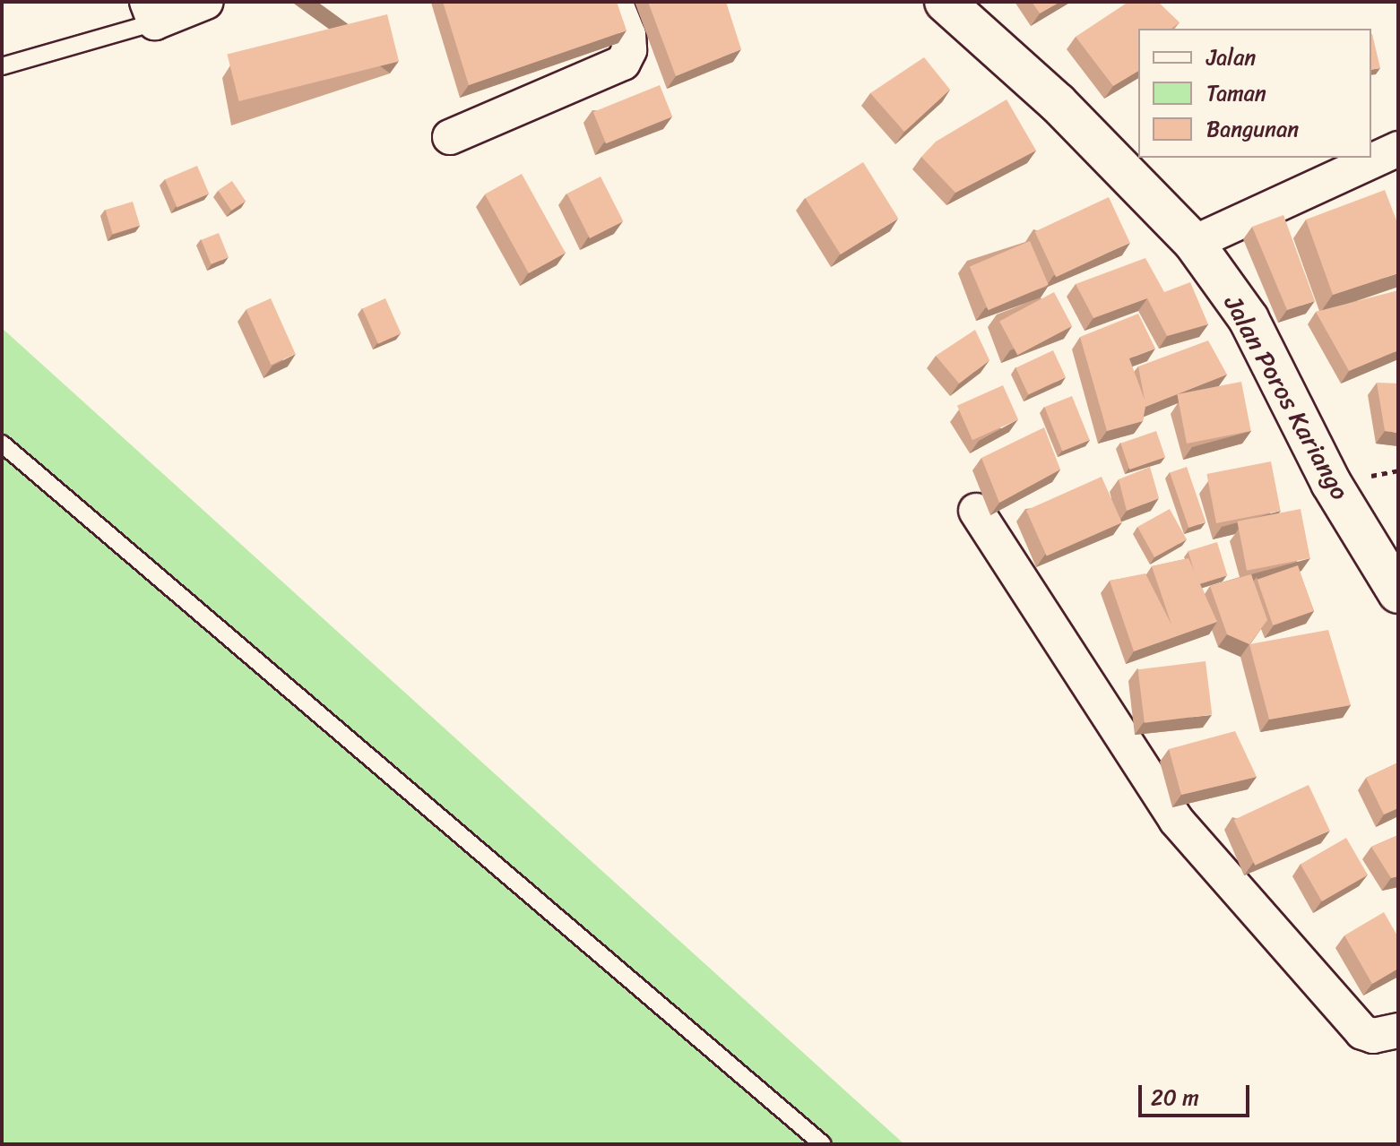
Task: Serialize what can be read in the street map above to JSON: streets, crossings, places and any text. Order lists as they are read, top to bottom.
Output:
{
  "streets": {
    "main road": ["Jalan Poros Kariango"]
  },
  "legend": ["Jalan", "Taman", "Bangunan"],
  "scale_bar": "20 m"
}
